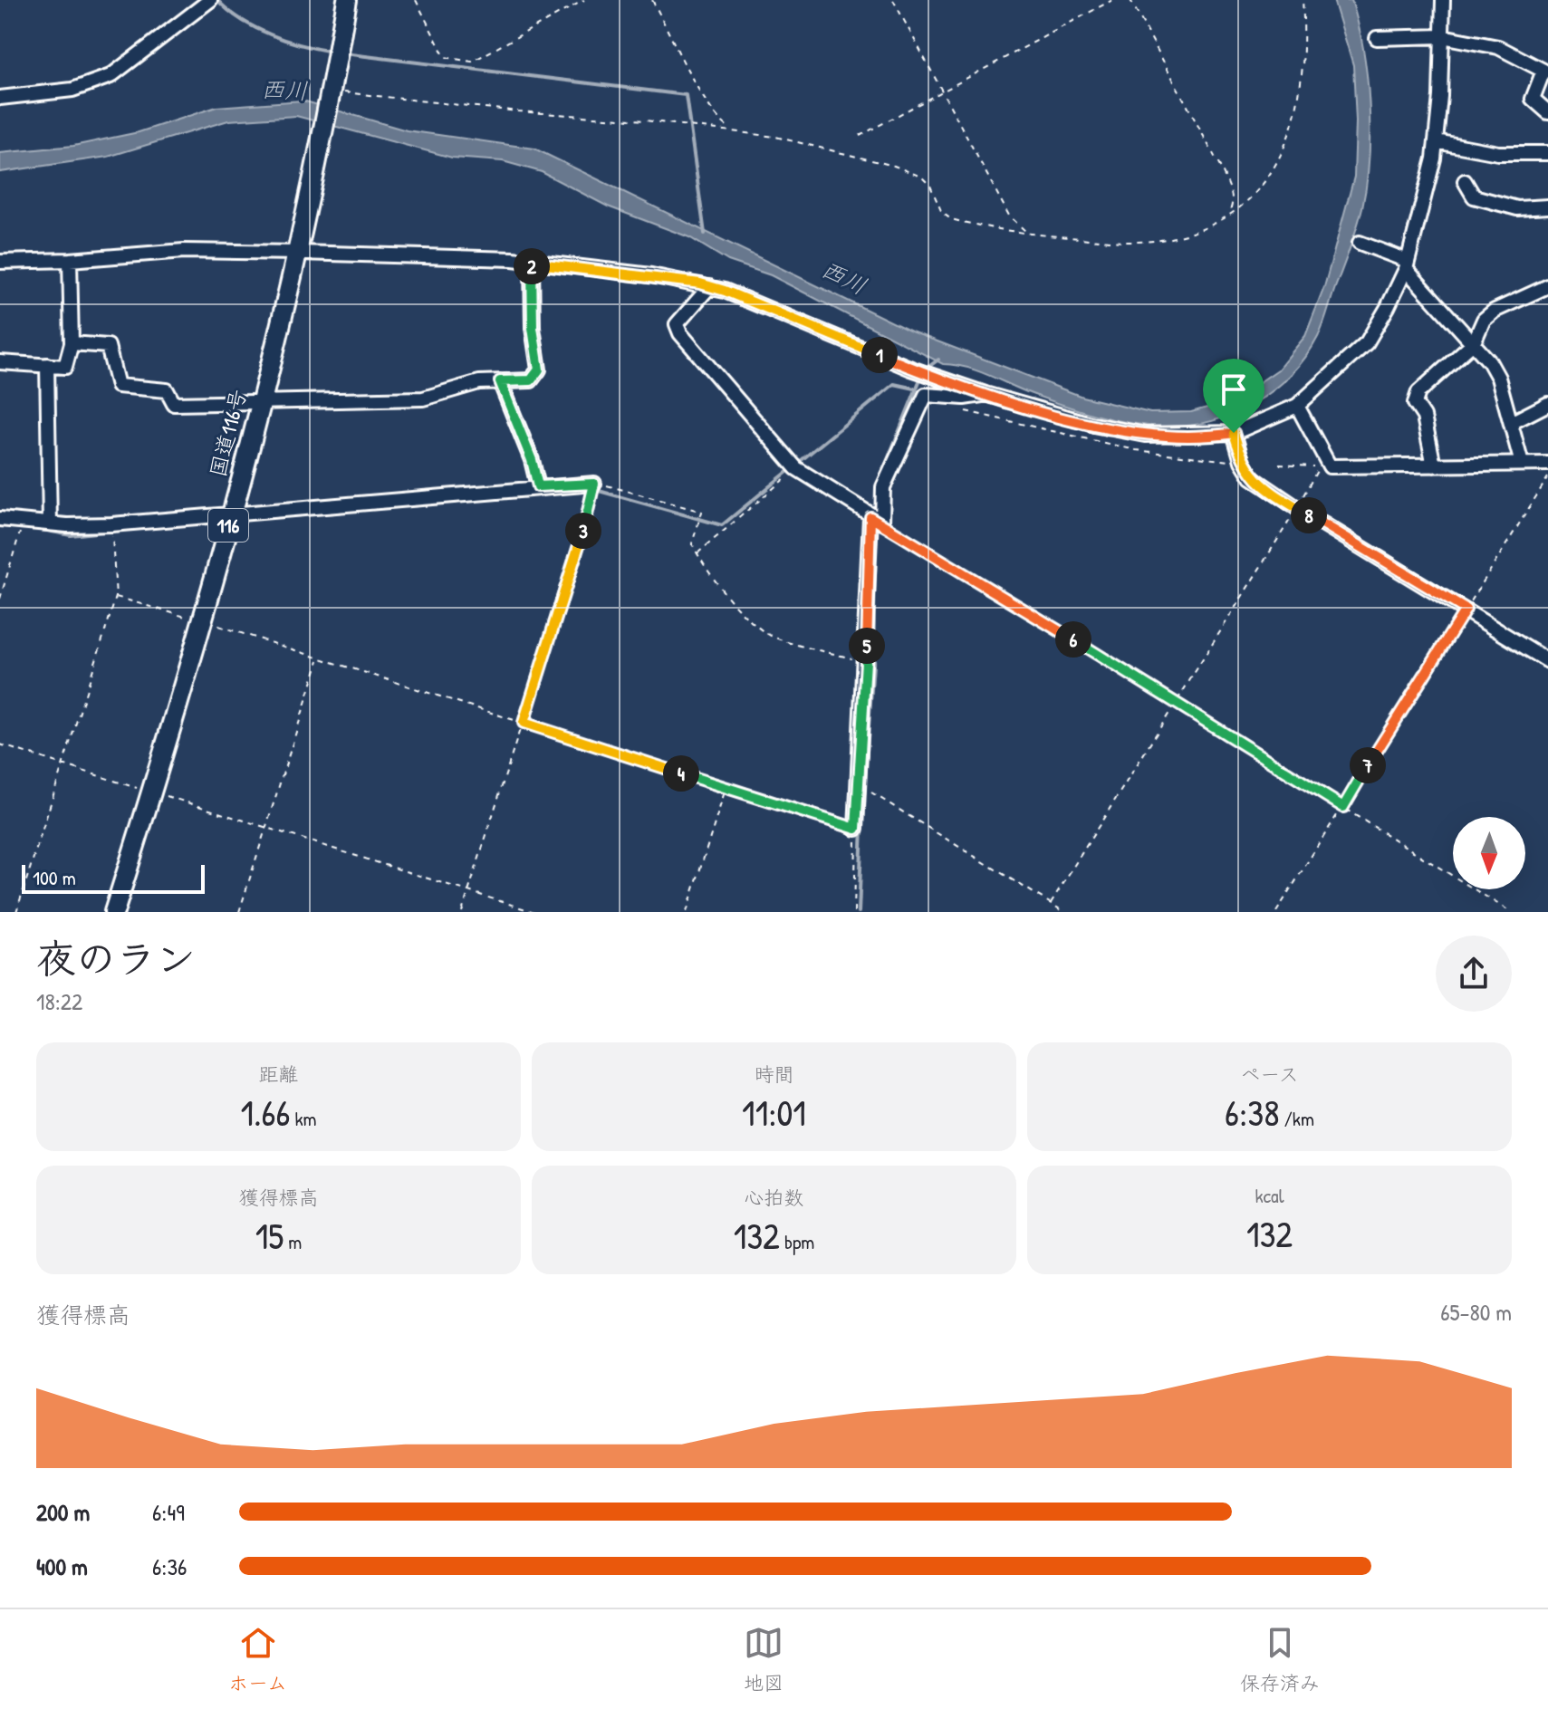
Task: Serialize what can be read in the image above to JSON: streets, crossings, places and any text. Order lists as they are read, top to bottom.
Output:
{
  "streets": {
    "highway": ["国道116号", "116"]
  },
  "water": ["西川"],
  "scale_bar": "100 m",
  "north": "bottom",
  "page": {
    "pins": [
      "2",
      "1",
      "8",
      "3",
      "6",
      "5",
      "7",
      "4"
    ],
    "scale": "100 m",
    "heading": ["夜のラン", "18:22"],
    "stats": [
      ["距離", "1.66 km"],
      ["時間", "11:01"],
      ["ペース", "6:38 /km"],
      ["獲得標高", "15 m"],
      ["心拍数", "132 bpm"],
      ["kcal", "132"]
    ],
    "chart": ["獲得標高", "65–80 m"],
    "list": [
      {
        "name": "200 m",
        "note": "6:49"
      },
      {
        "name": "400 m",
        "note": "6:36"
      }
    ],
    "tabs": ["ホーム", "地図", "保存済み"]
  }
}
